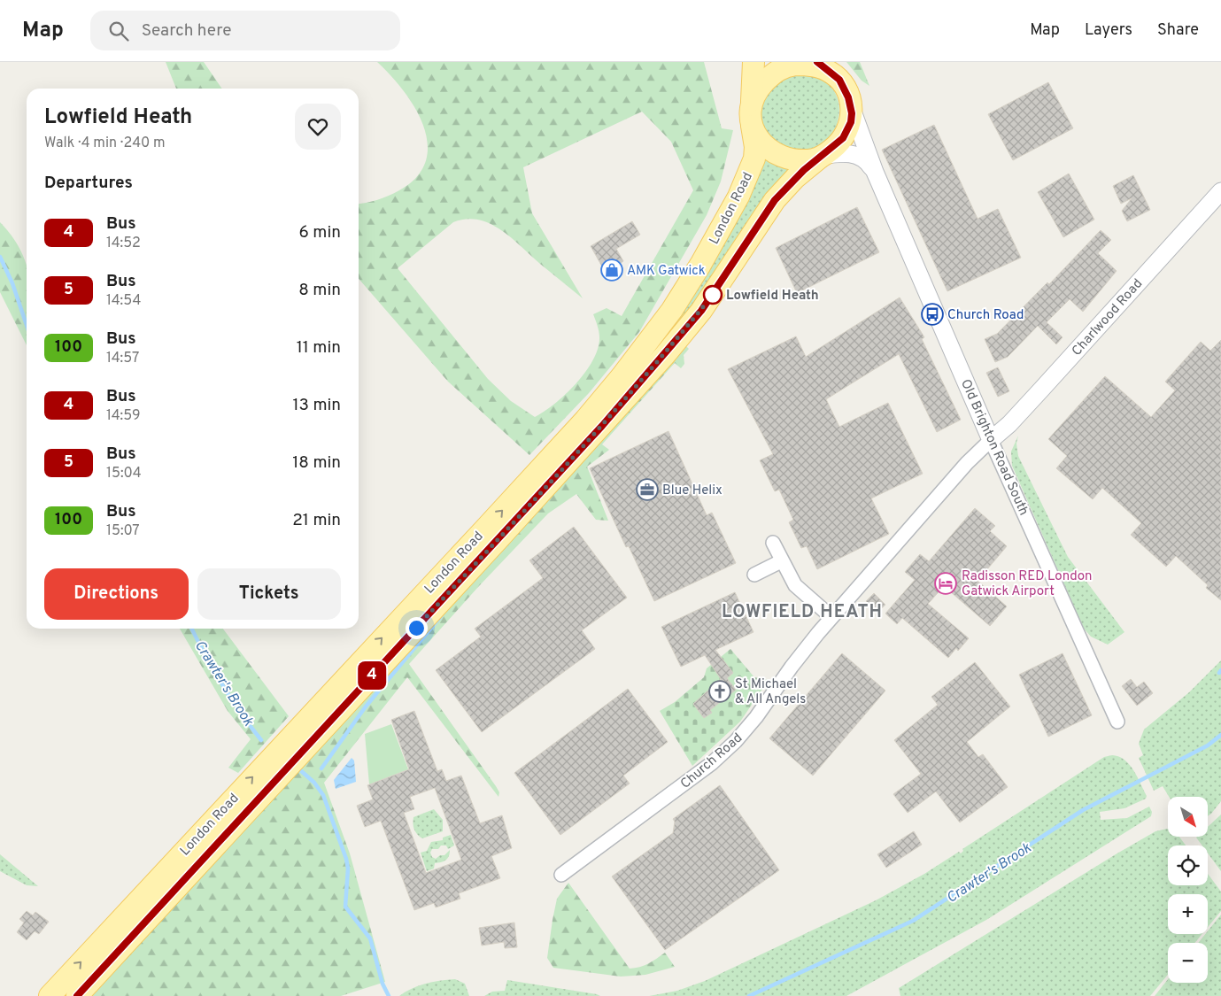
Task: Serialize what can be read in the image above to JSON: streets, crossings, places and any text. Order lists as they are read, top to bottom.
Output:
{
  "streets": {
    "main road": ["London Road"],
    "street": ["Charlwood Road", "Old Brighton Road South", "Church Road"]
  },
  "crossings": [
    ["London Road", "Old Brighton Road South"],
    ["Charlwood Road", "Old Brighton Road South"],
    ["Charlwood Road", "Church Road"],
    ["Old Brighton Road South", "Church Road"]
  ],
  "districts": ["LOWFIELD HEATH"],
  "water": ["Crawter's Brook"],
  "places": {
    "shop": ["AMK Gatwick"],
    "other": ["Lowfield Heath"],
    "bus stop": ["Church Road"],
    "office": ["Blue Helix"],
    "hotel": ["Radisson RED London Gatwick Airport"],
    "church": ["St Michael & All Angels"]
  },
  "lines": ["bus line 4"],
  "north": "bottom right",
  "page": {
    "header": "Map",
    "search": "Search here",
    "nav": ["Map", "Layers", "Share"],
    "on_map": "4",
    "heading": [
      ["Lowfield Heath", "Walk · 4 min · 240 m"],
      "Departures"
    ],
    "list": [
      {
        "mark": "4",
        "name": "Bus",
        "note": "14:52",
        "value": "6 min"
      },
      {
        "mark": "5",
        "name": "Bus",
        "note": "14:54",
        "value": "8 min"
      },
      {
        "mark": "100",
        "name": "Bus",
        "note": "14:57",
        "value": "11 min"
      },
      {
        "mark": "4",
        "name": "Bus",
        "note": "14:59",
        "value": "13 min"
      },
      {
        "mark": "5",
        "name": "Bus",
        "note": "15:04",
        "value": "18 min"
      },
      {
        "mark": "100",
        "name": "Bus",
        "note": "15:07",
        "value": "21 min"
      }
    ],
    "buttons": ["Directions", "Tickets"],
    "map_buttons": ["+", "−"]
  }
}
